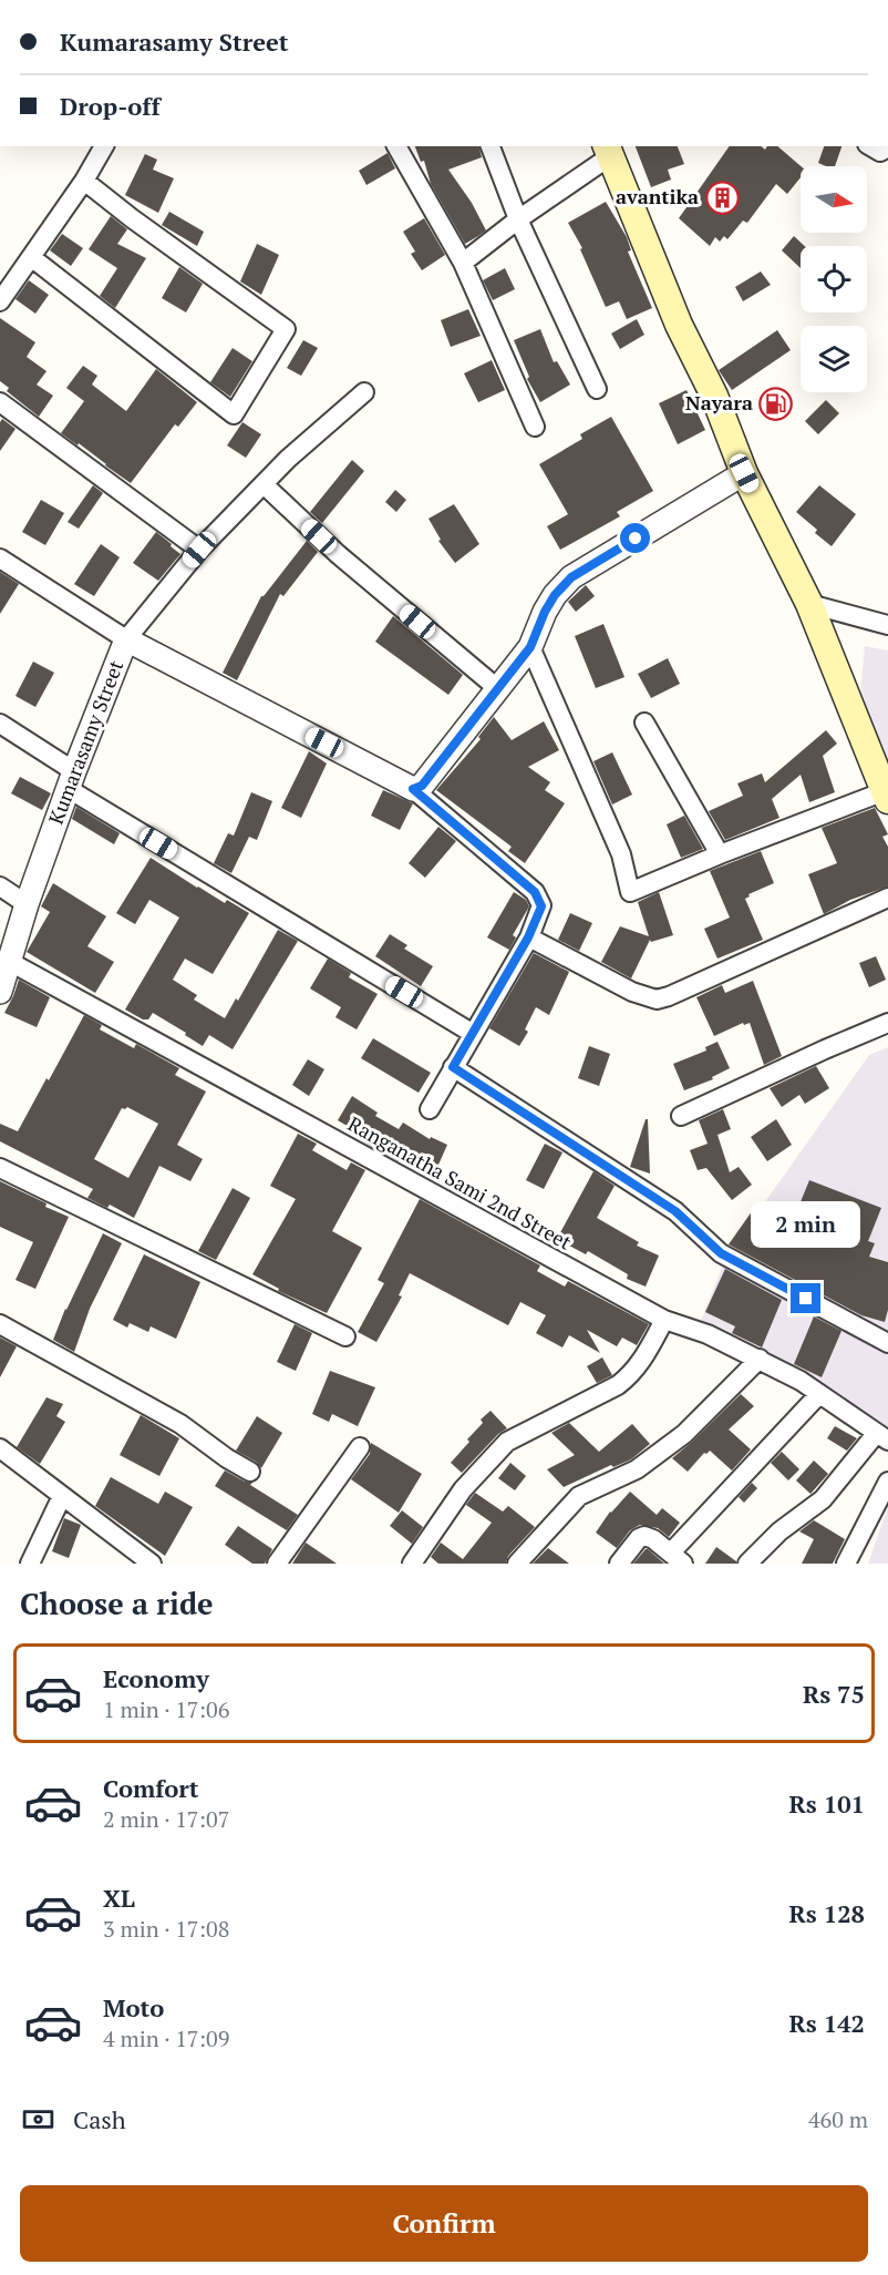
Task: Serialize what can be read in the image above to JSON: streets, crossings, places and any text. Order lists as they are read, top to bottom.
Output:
{
  "streets": {
    "street": ["Kumarasamy Street", "Ranganatha Sami 2nd Street"]
  },
  "crossings": [
    ["Kumarasamy Street", "Ranganatha Sami 2nd Street"]
  ],
  "places": {
    "building": ["avantika"],
    "fuel station": ["Nayara"]
  },
  "north": "right",
  "page": {
    "banner": ["Kumarasamy Street", "Drop-off"],
    "bubble": "2 min",
    "heading": "Choose a ride",
    "list": [
      {
        "name": "Economy",
        "note": "1 min · 17:06",
        "value": "Rs 75"
      },
      {
        "name": "Comfort",
        "note": "2 min · 17:07",
        "value": "Rs 101"
      },
      {
        "name": "XL",
        "note": "3 min · 17:08",
        "value": "Rs 128"
      },
      {
        "name": "Moto",
        "note": "4 min · 17:09",
        "value": "Rs 142"
      }
    ],
    "pay": ["Cash", "460 m"],
    "buttons": "Confirm"
  }
}
